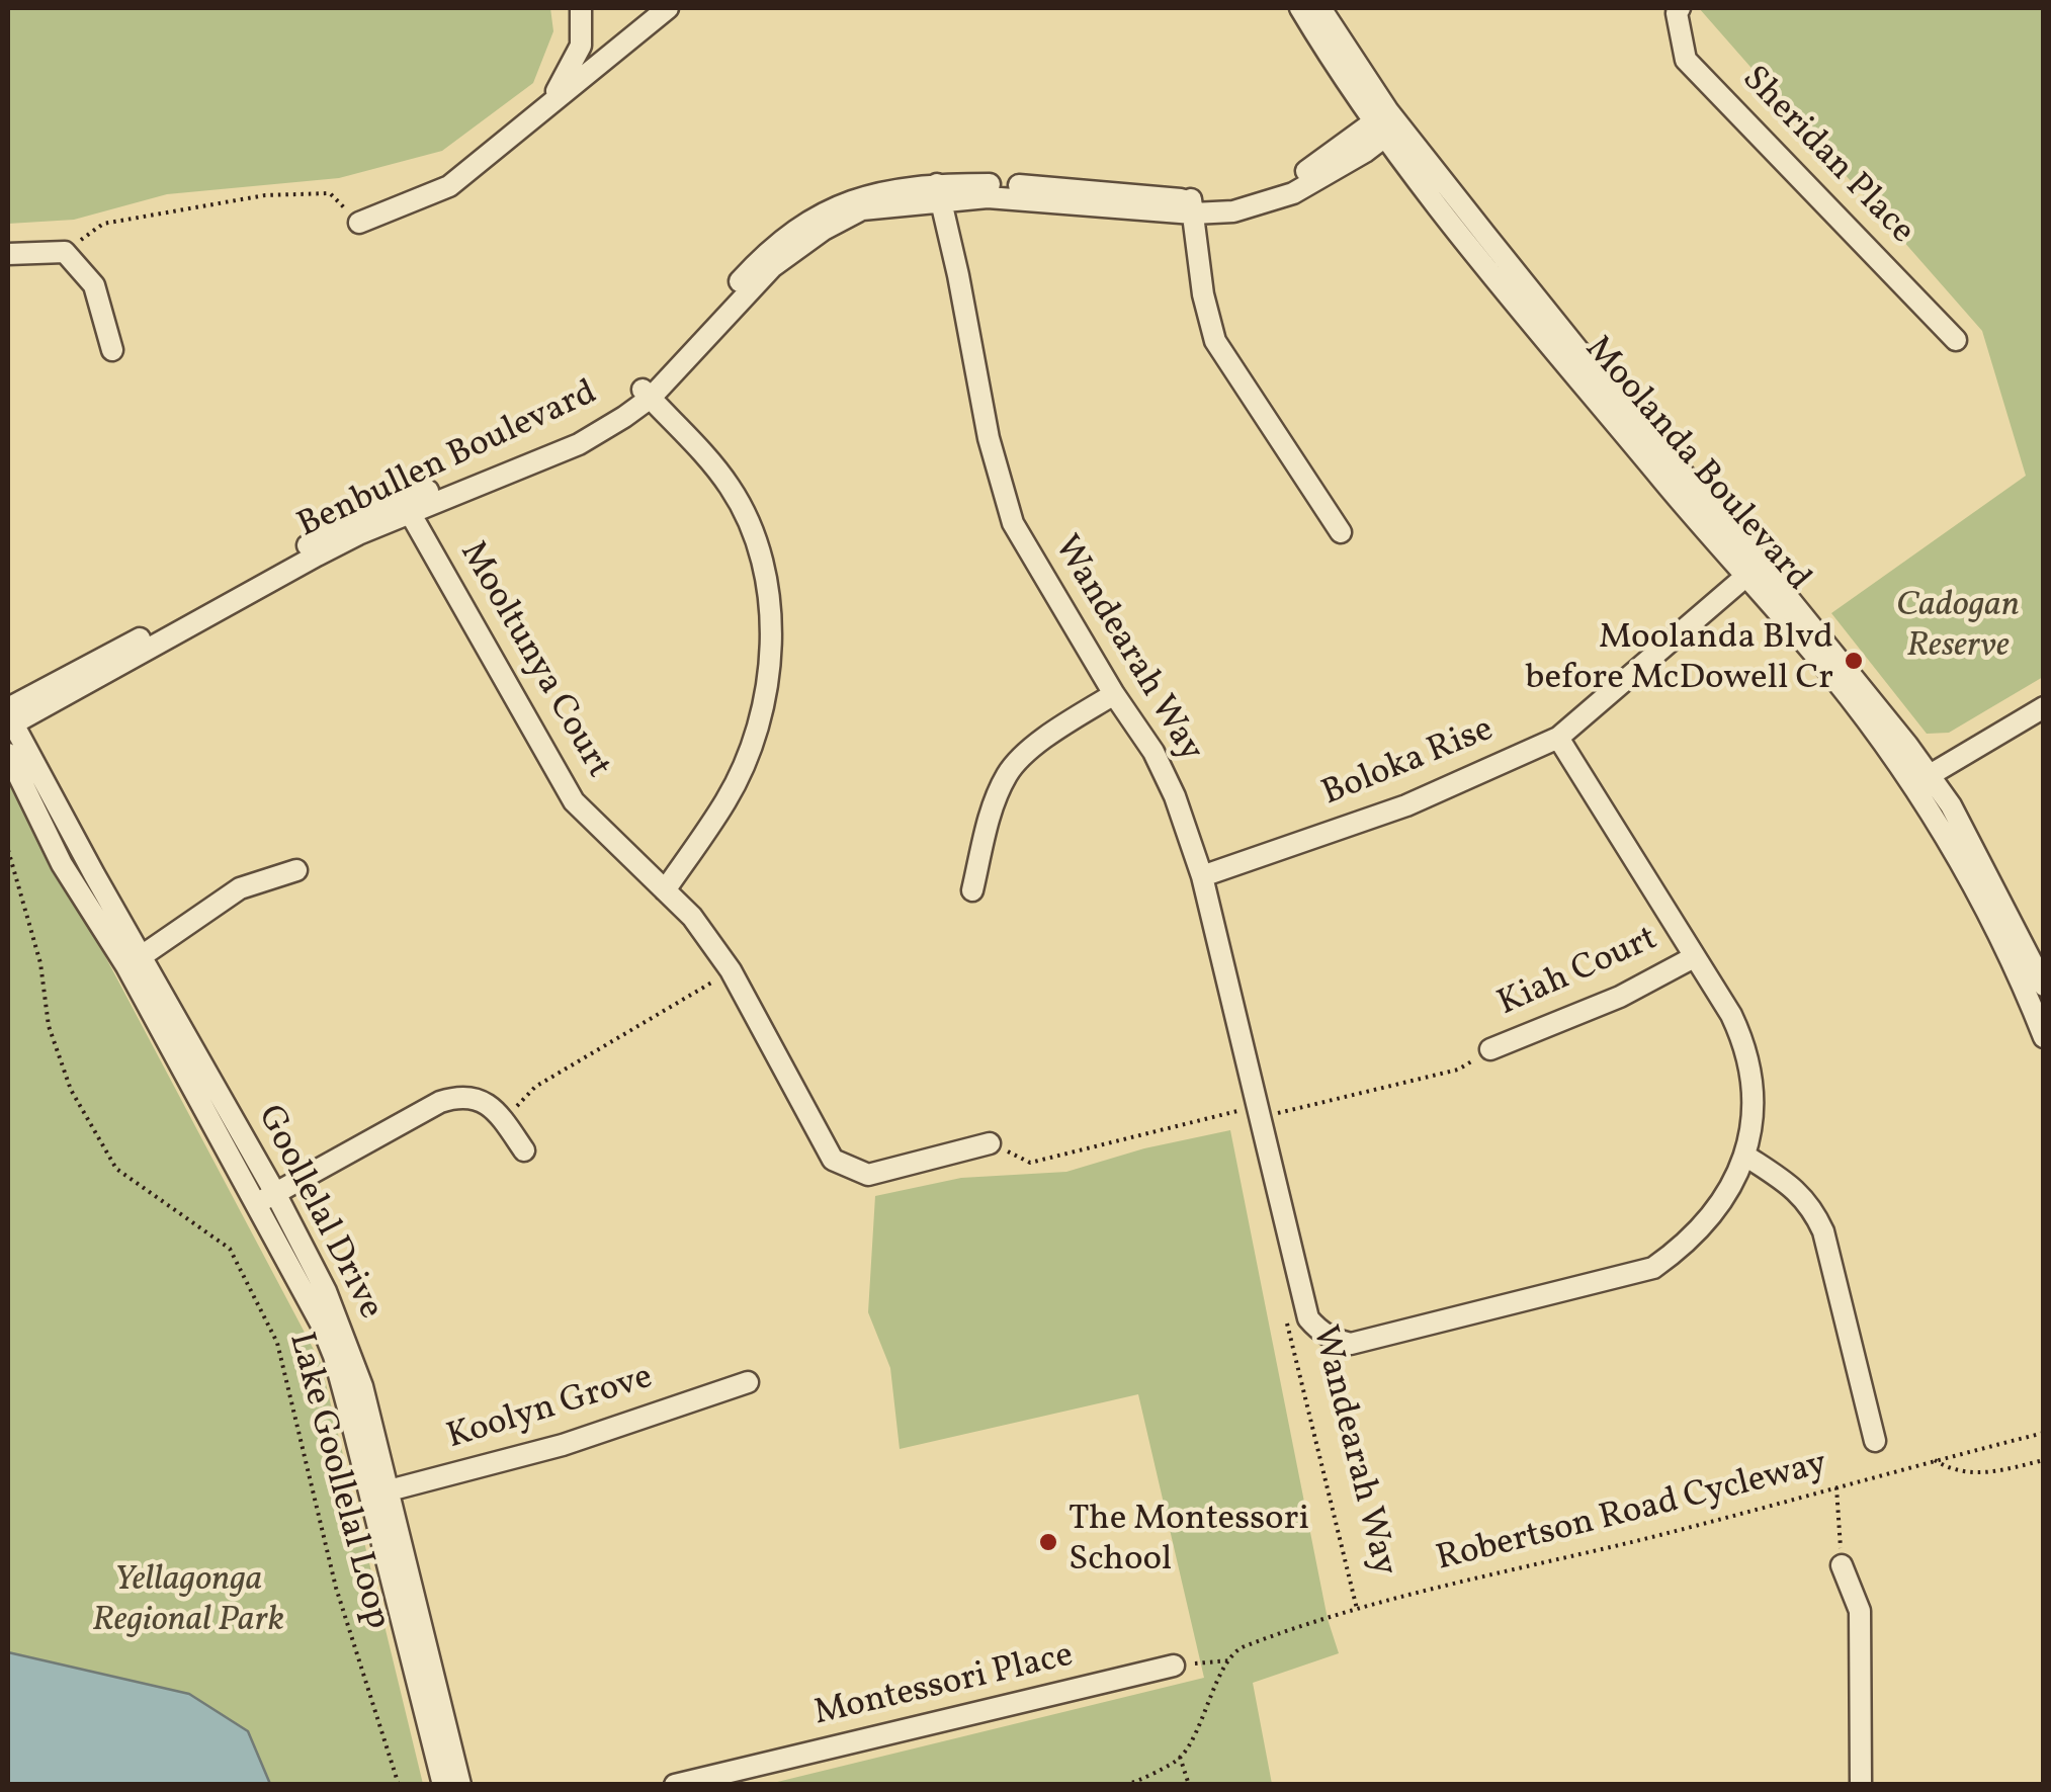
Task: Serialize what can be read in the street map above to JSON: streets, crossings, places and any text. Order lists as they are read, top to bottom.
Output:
{
  "streets": {
    "street": [
      "Sheridan Place",
      "Benbullen Boulevard",
      "Moolanda Boulevard",
      "Wandearah Way",
      "Mooltunya Court",
      "Boloka Rise",
      "Kiah Court",
      "Goollelal Drive",
      "Koolyn Grove",
      "Montessori Place"
    ],
    "path": ["Lake Goollelal Loop", "Robertson Road Cycleway"]
  },
  "crossings": [
    ["Benbullen Boulevard", "Moolanda Boulevard"],
    ["Benbullen Boulevard", "Wandearah Way"],
    ["Benbullen Boulevard", "Mooltunya Court"],
    ["Benbullen Boulevard", "Goollelal Drive"],
    ["Moolanda Boulevard", "Boloka Rise"],
    ["Wandearah Way", "Boloka Rise"],
    ["Wandearah Way", "Kiah Court"],
    ["Wandearah Way", "Robertson Road Cycleway"],
    ["Goollelal Drive", "Koolyn Grove"]
  ],
  "parks": ["Cadogan Reserve", "Yellagonga Regional Park"],
  "places": ["Moolanda Blvd before McDowell Cr", "The Montessori School"]
}
